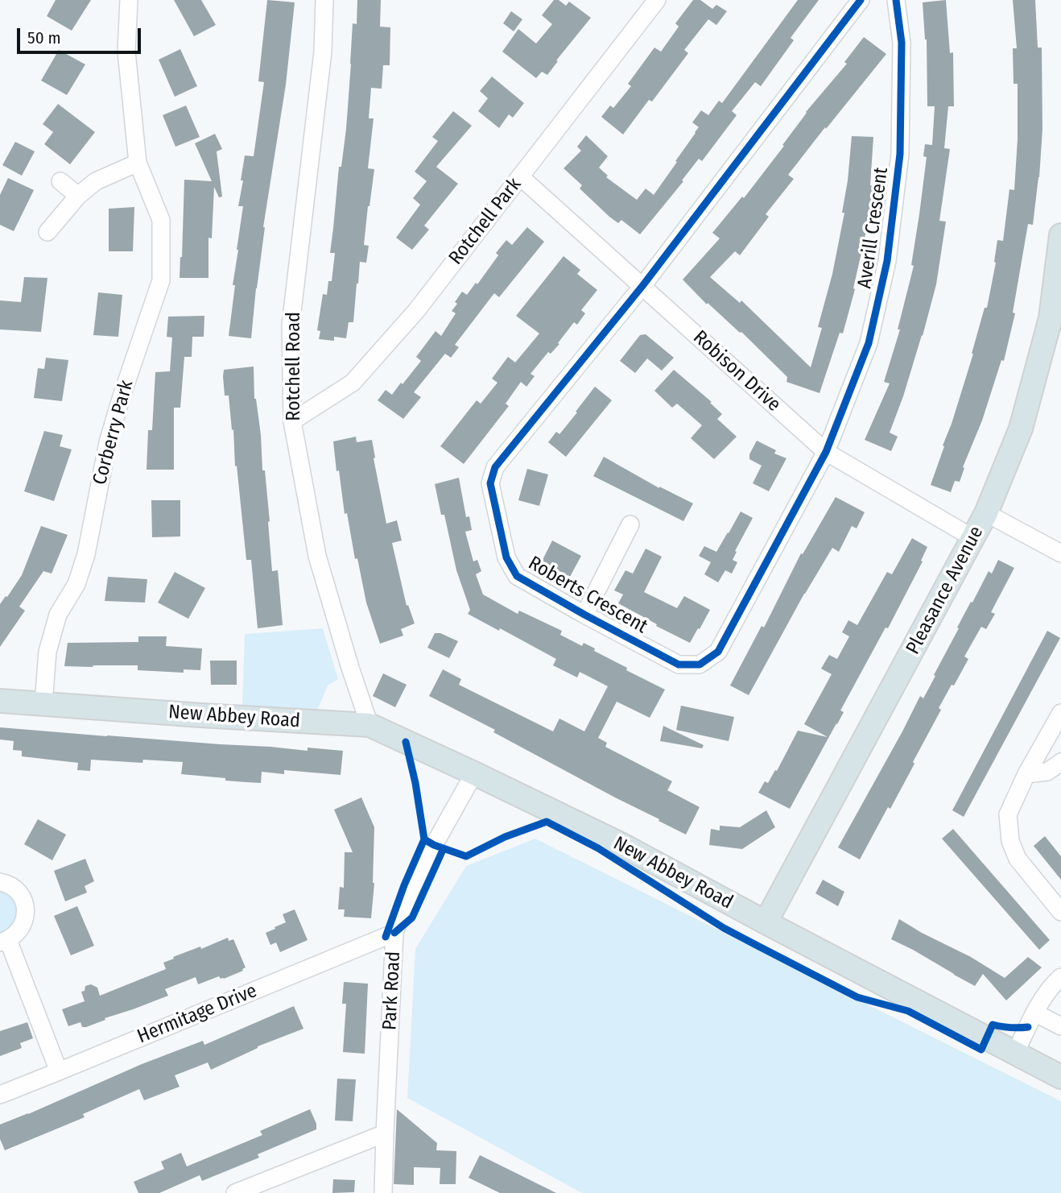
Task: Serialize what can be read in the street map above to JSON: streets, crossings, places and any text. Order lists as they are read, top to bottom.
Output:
{
  "streets": {
    "main road": ["Pleasance Avenue", "New Abbey Road"],
    "street": [
      "Rotchell Park",
      "Averill Crescent",
      "Rotchell Road",
      "Robison Drive",
      "Corberry Park",
      "Roberts Crescent",
      "Park Road",
      "Hermitage Drive"
    ]
  },
  "crossings": [
    ["Rotchell Park", "Rotchell Road"],
    ["Rotchell Park", "Robison Drive"],
    ["Averill Crescent", "Robison Drive"],
    ["Averill Crescent", "Roberts Crescent"],
    ["Rotchell Road", "New Abbey Road"],
    ["Robison Drive", "Pleasance Avenue"],
    ["Robison Drive", "Roberts Crescent"],
    ["Corberry Park", "New Abbey Road"],
    ["Pleasance Avenue", "New Abbey Road"],
    ["New Abbey Road", "Park Road"],
    ["Park Road", "Hermitage Drive"]
  ],
  "scale_bar": "50 m"
}
